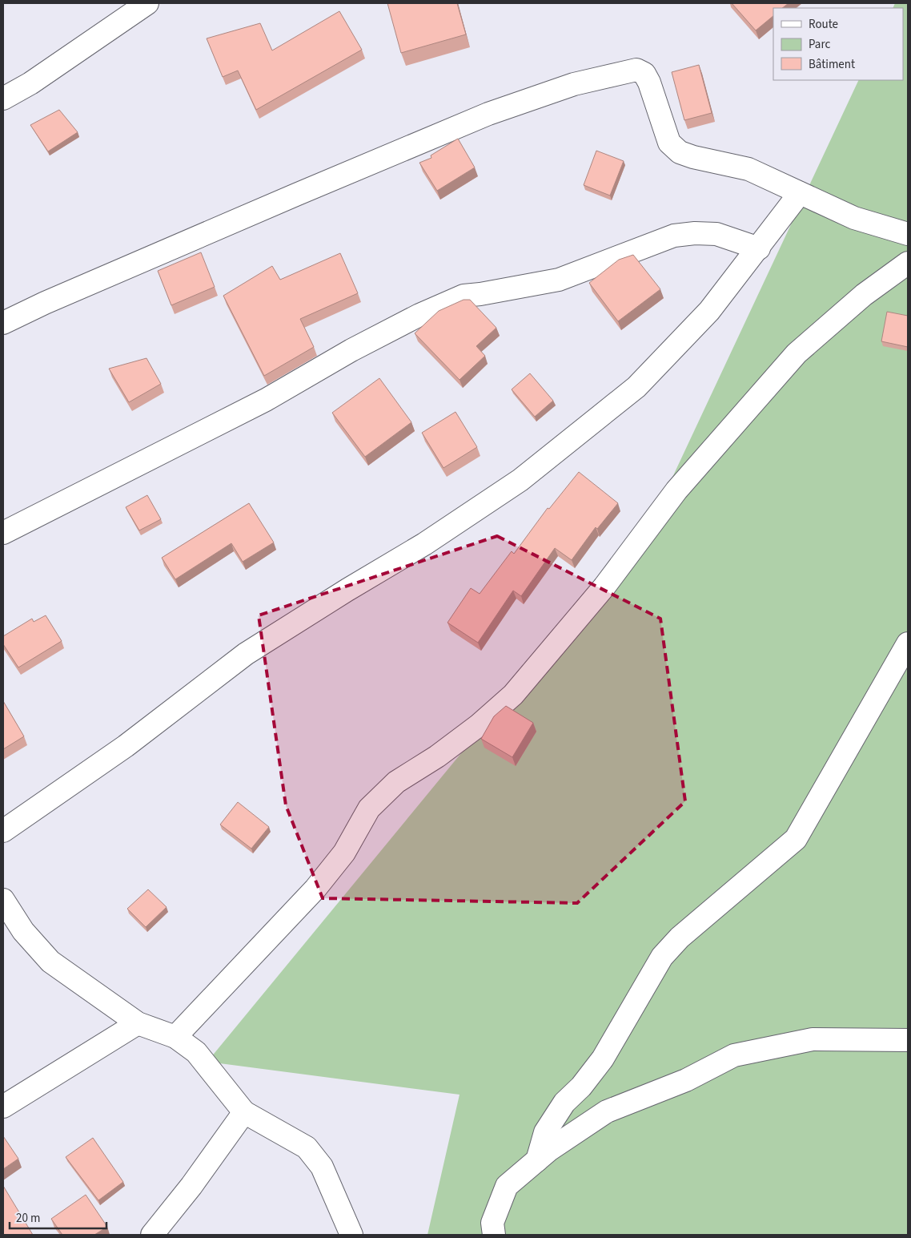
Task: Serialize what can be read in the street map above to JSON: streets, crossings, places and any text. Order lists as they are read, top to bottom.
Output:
{
  "legend": ["Route", "Parc", "Bâtiment"],
  "scale_bar": "20 m"
}
